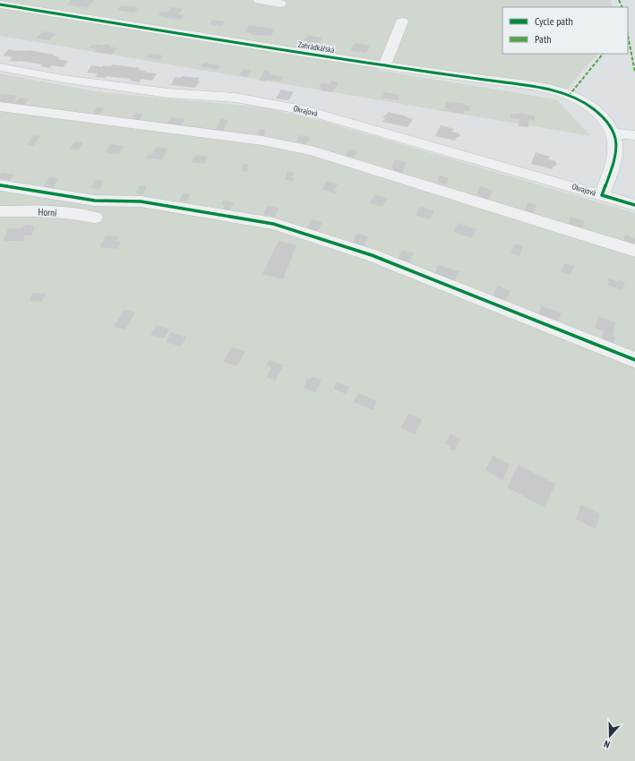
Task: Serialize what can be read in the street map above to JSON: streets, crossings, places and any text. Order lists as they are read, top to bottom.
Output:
{
  "streets": {
    "street": ["Zahrádkářská", "Okrajová", "Horní"]
  },
  "legend": ["Cycle path", "Path"],
  "north": "bottom"
}
